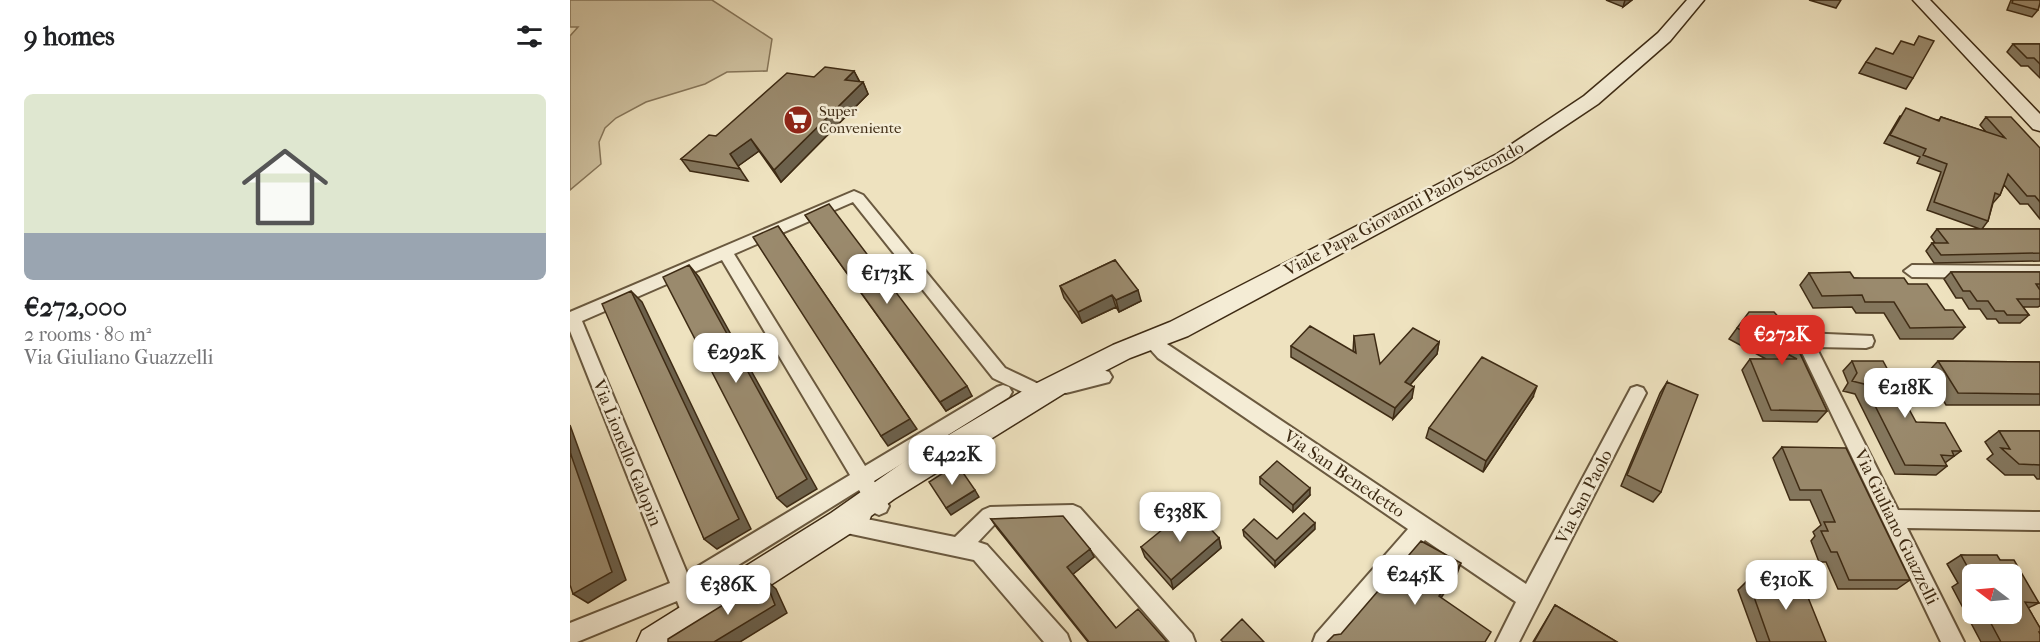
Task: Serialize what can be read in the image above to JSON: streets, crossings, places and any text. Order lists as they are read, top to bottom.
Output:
{
  "streets": {
    "street": [
      "Viale Papa Giovanni Paolo Secondo",
      "Via Lionello Galopin",
      "Via San Benedetto",
      "Via San Paolo",
      "Via Giuliano Guazzelli"
    ]
  },
  "crossings": [
    ["Viale Papa Giovanni Paolo Secondo", "Via San Benedetto"],
    ["Via San Benedetto", "Via San Paolo"]
  ],
  "places": {
    "supermarket": ["Super Conveniente"]
  },
  "north": "left",
  "page": {
    "heading": "9 homes",
    "list": [
      {
        "name": "€272,000",
        "note": "2 rooms · 80 m² · Via Giuliano Guazzelli"
      }
    ],
    "price": [
      "€173K",
      "€272K",
      "€292K",
      "€218K",
      "€422K",
      "€338K",
      "€245K",
      "€310K",
      "€386K"
    ]
  }
}
